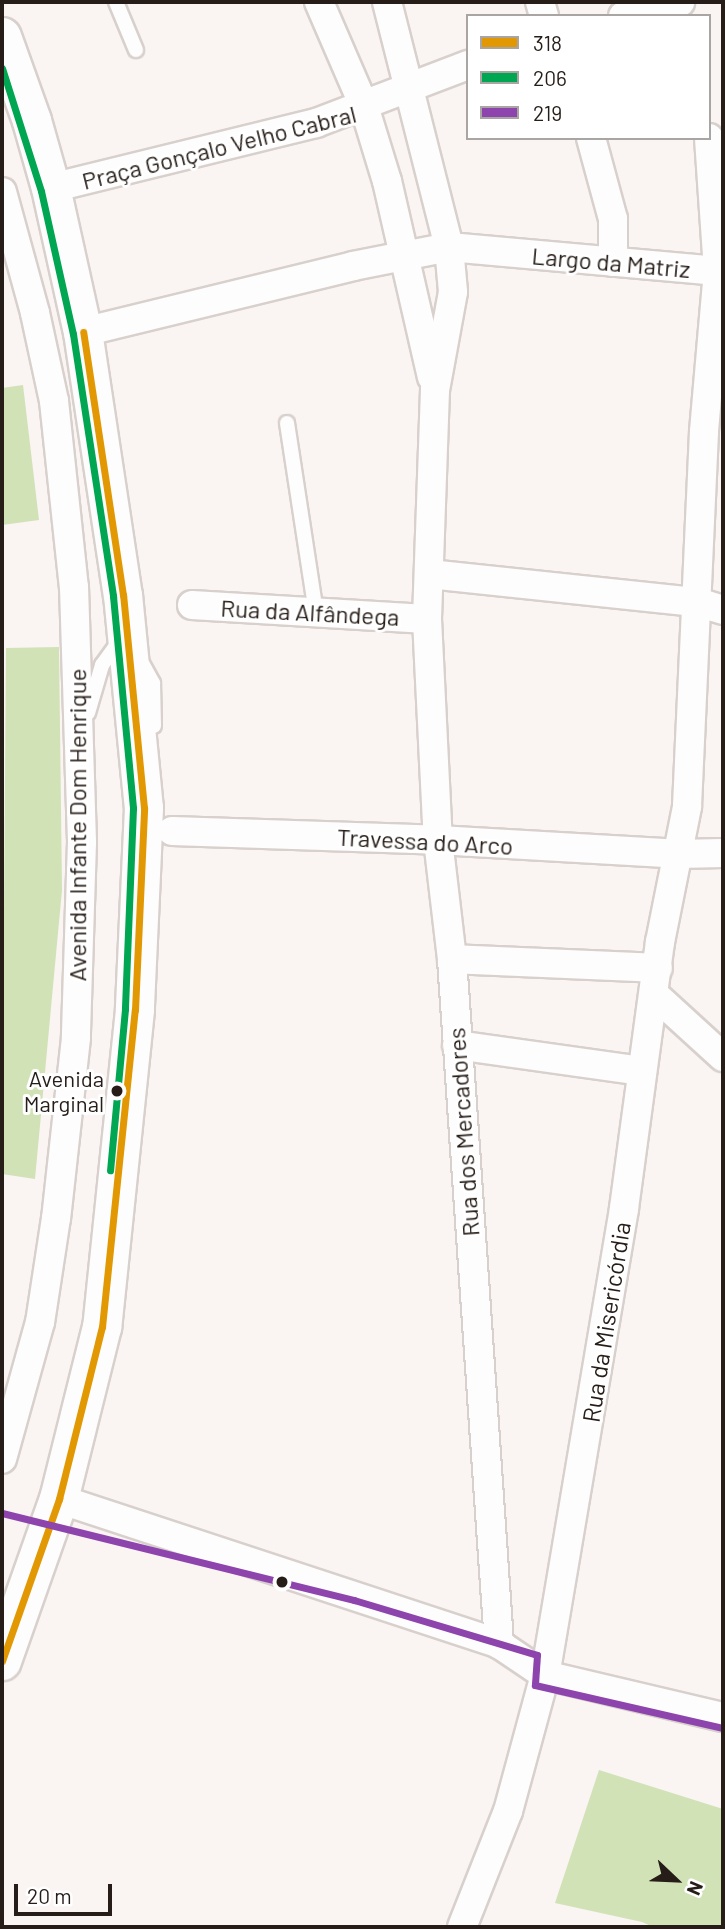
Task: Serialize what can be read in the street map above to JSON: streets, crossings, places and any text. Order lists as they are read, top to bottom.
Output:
{
  "streets": {
    "street": [
      "Praça Gonçalo Velho Cabral",
      "Largo da Matriz",
      "Rua da Alfândega",
      "Avenida Infante Dom Henrique",
      "Travessa do Arco",
      "Rua dos Mercadores",
      "Rua da Misericórdia"
    ]
  },
  "crossings": [
    ["Praça Gonçalo Velho Cabral", "Largo da Matriz"],
    ["Largo da Matriz", "Travessa do Arco"],
    ["Largo da Matriz", "Rua da Misericórdia"],
    ["Rua da Alfândega", "Rua dos Mercadores"],
    ["Travessa do Arco", "Rua dos Mercadores"],
    ["Travessa do Arco", "Rua da Misericórdia"]
  ],
  "places": ["Avenida Marginal"],
  "lines": ["transit line 206", "transit line 318", "transit line 219"],
  "legend": ["318", "206", "219"],
  "scale_bar": "20 m",
  "north": "bottom right"
}
